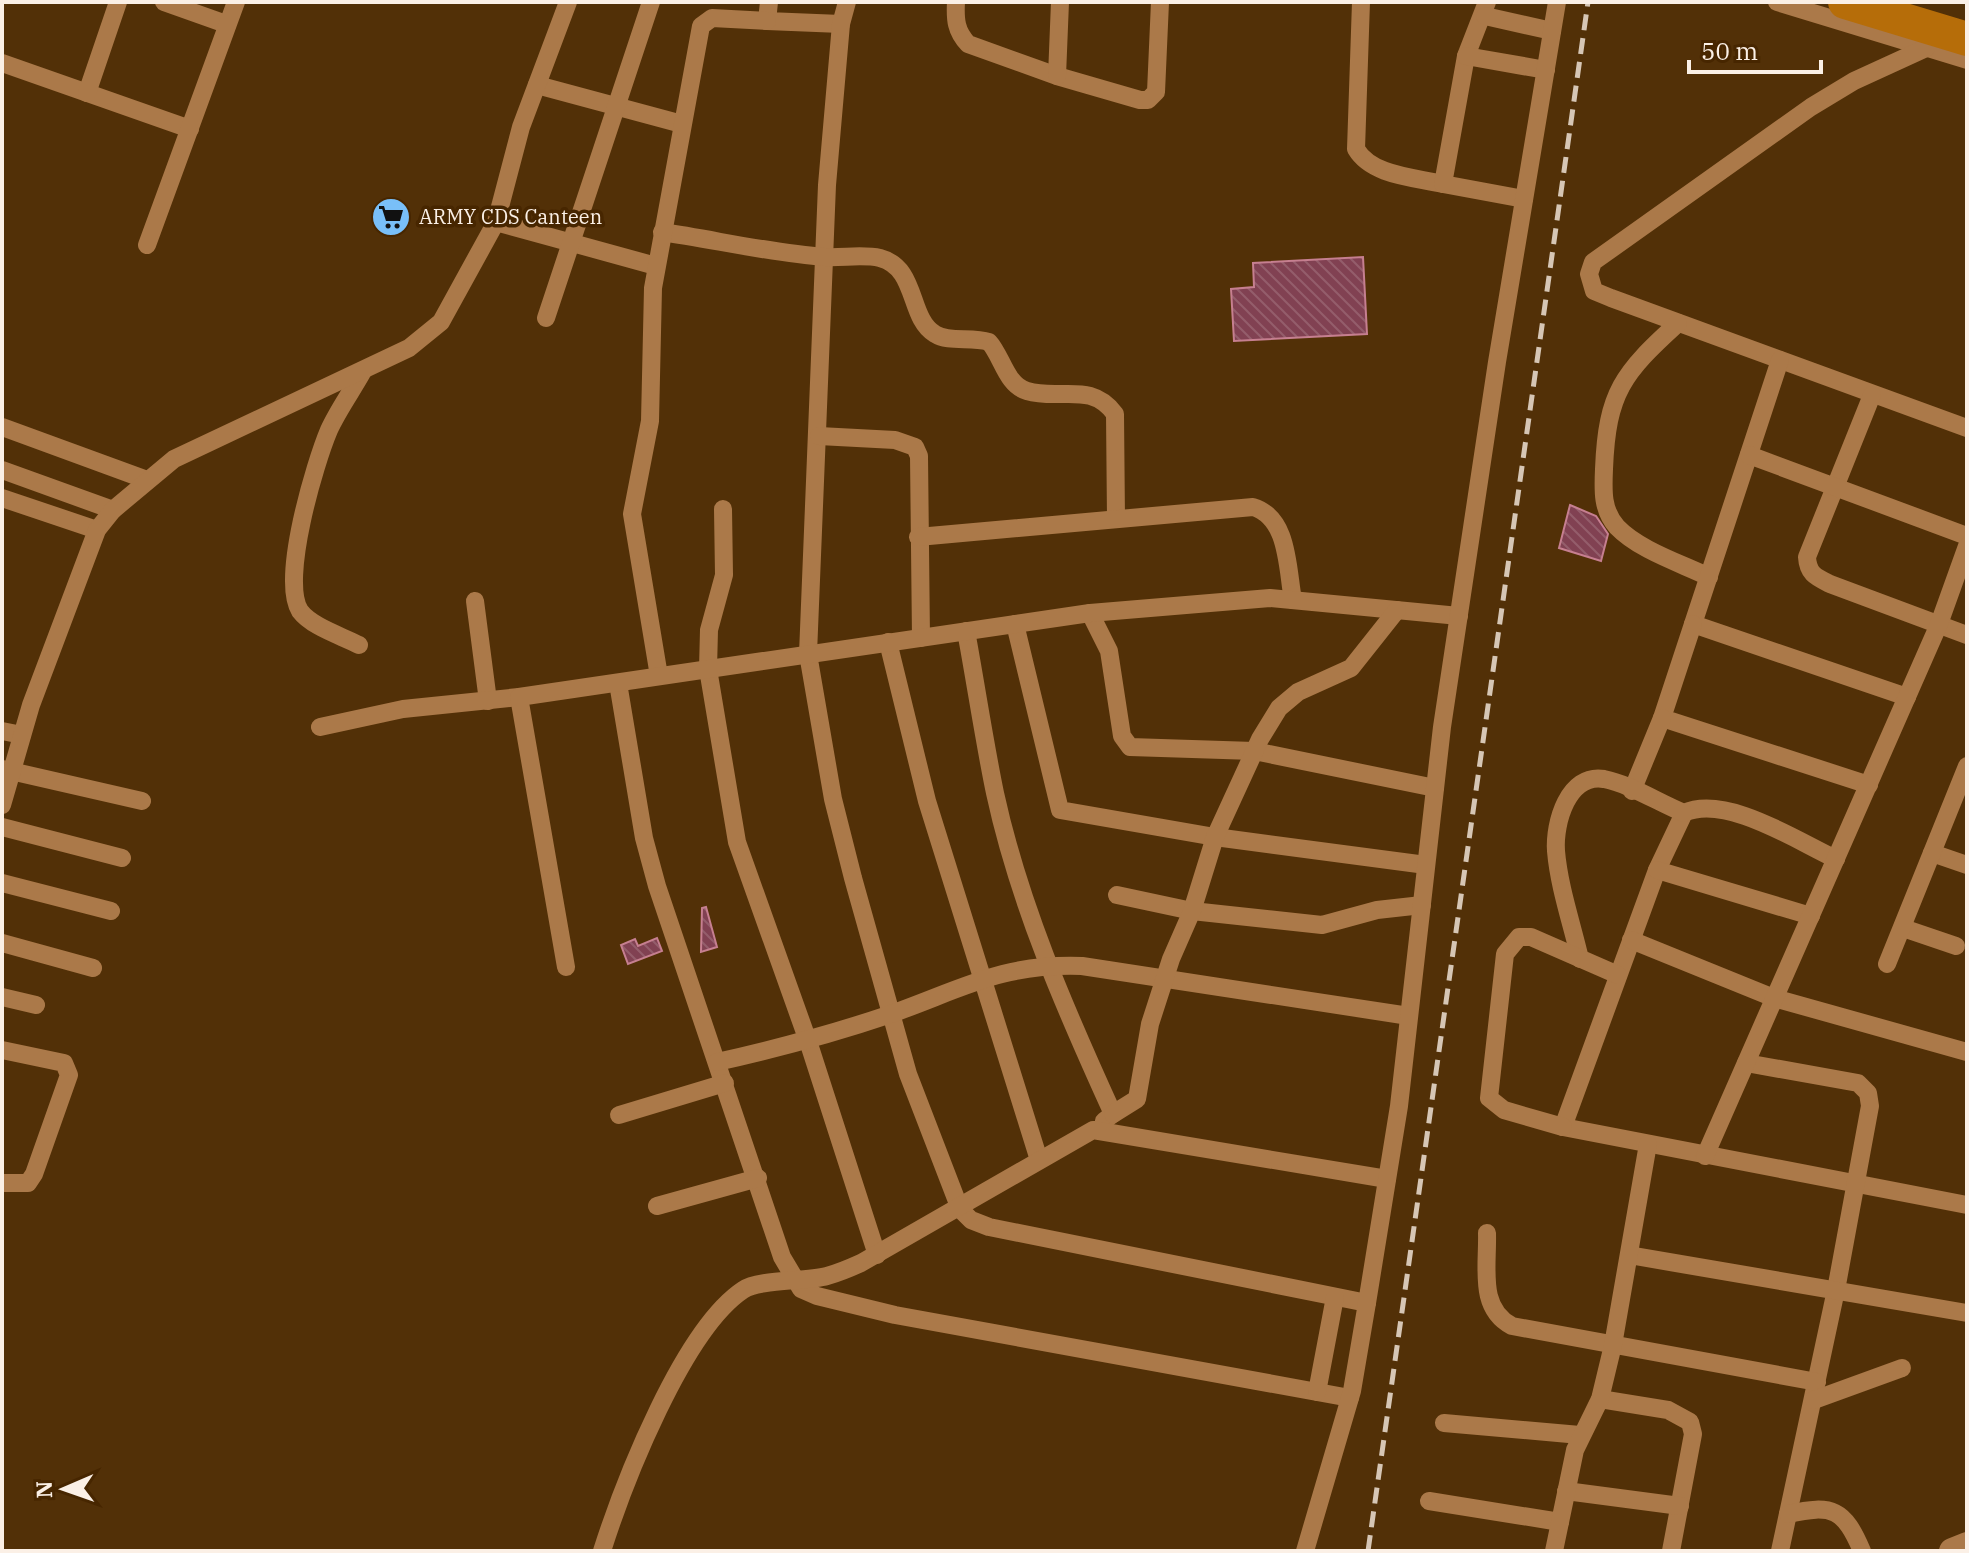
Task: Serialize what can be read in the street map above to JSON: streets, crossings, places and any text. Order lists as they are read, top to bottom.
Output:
{
  "places": {
    "supermarket": ["ARMY CDS Canteen"]
  },
  "scale_bar": "50 m",
  "north": "left"
}
